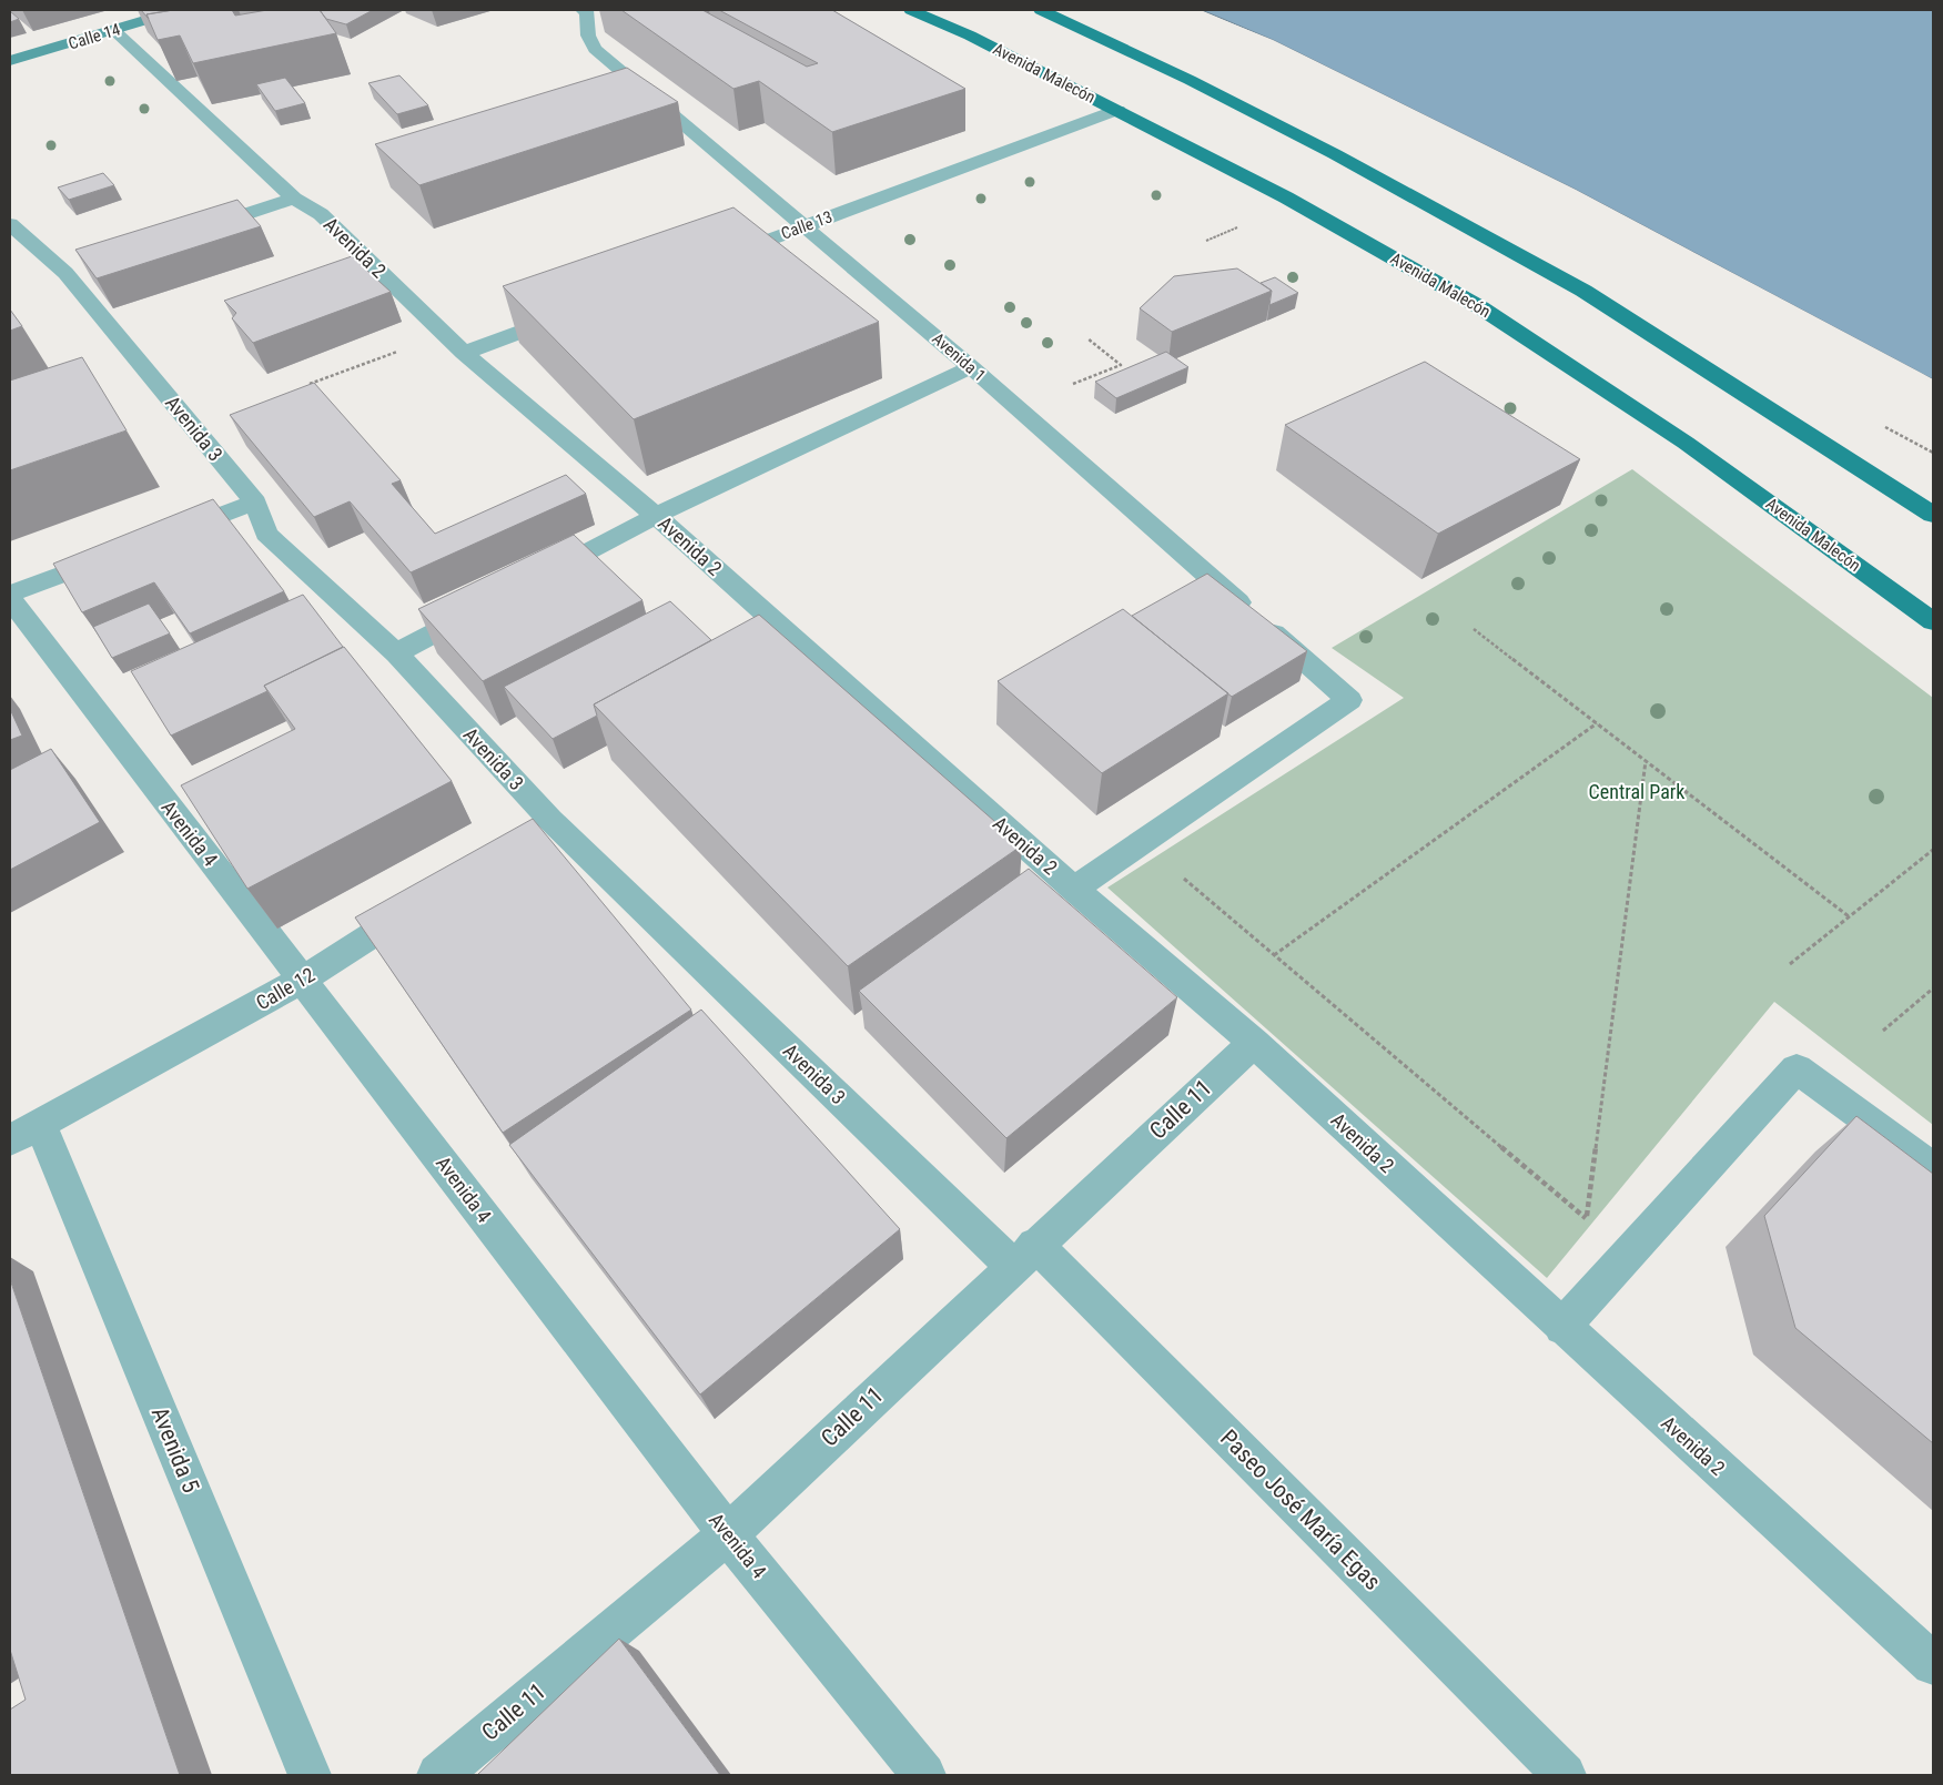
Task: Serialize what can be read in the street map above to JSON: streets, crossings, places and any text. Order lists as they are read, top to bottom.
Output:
{
  "streets": {
    "main road": ["Avenida Malecón"],
    "street": [
      "Calle 14",
      "Calle 13",
      "Avenida 2",
      "Avenida 1",
      "Avenida 3",
      "Avenida 4",
      "Calle 12",
      "Calle 11",
      "Avenida 5",
      "Paseo José María Egas"
    ]
  },
  "crossings": [
    ["Calle 14", "Avenida 2"],
    ["Avenida Malecón", "Calle 13"],
    ["Calle 13", "Avenida 1"],
    ["Avenida 2", "Avenida 1"],
    ["Avenida 2", "Calle 11"],
    ["Avenida 3", "Calle 11"],
    ["Avenida 3", "Paseo José María Egas"],
    ["Avenida 4", "Calle 12"],
    ["Avenida 4", "Calle 11"],
    ["Calle 12", "Avenida 5"],
    ["Calle 11", "Paseo José María Egas"]
  ],
  "parks": ["Central Park"]
}
